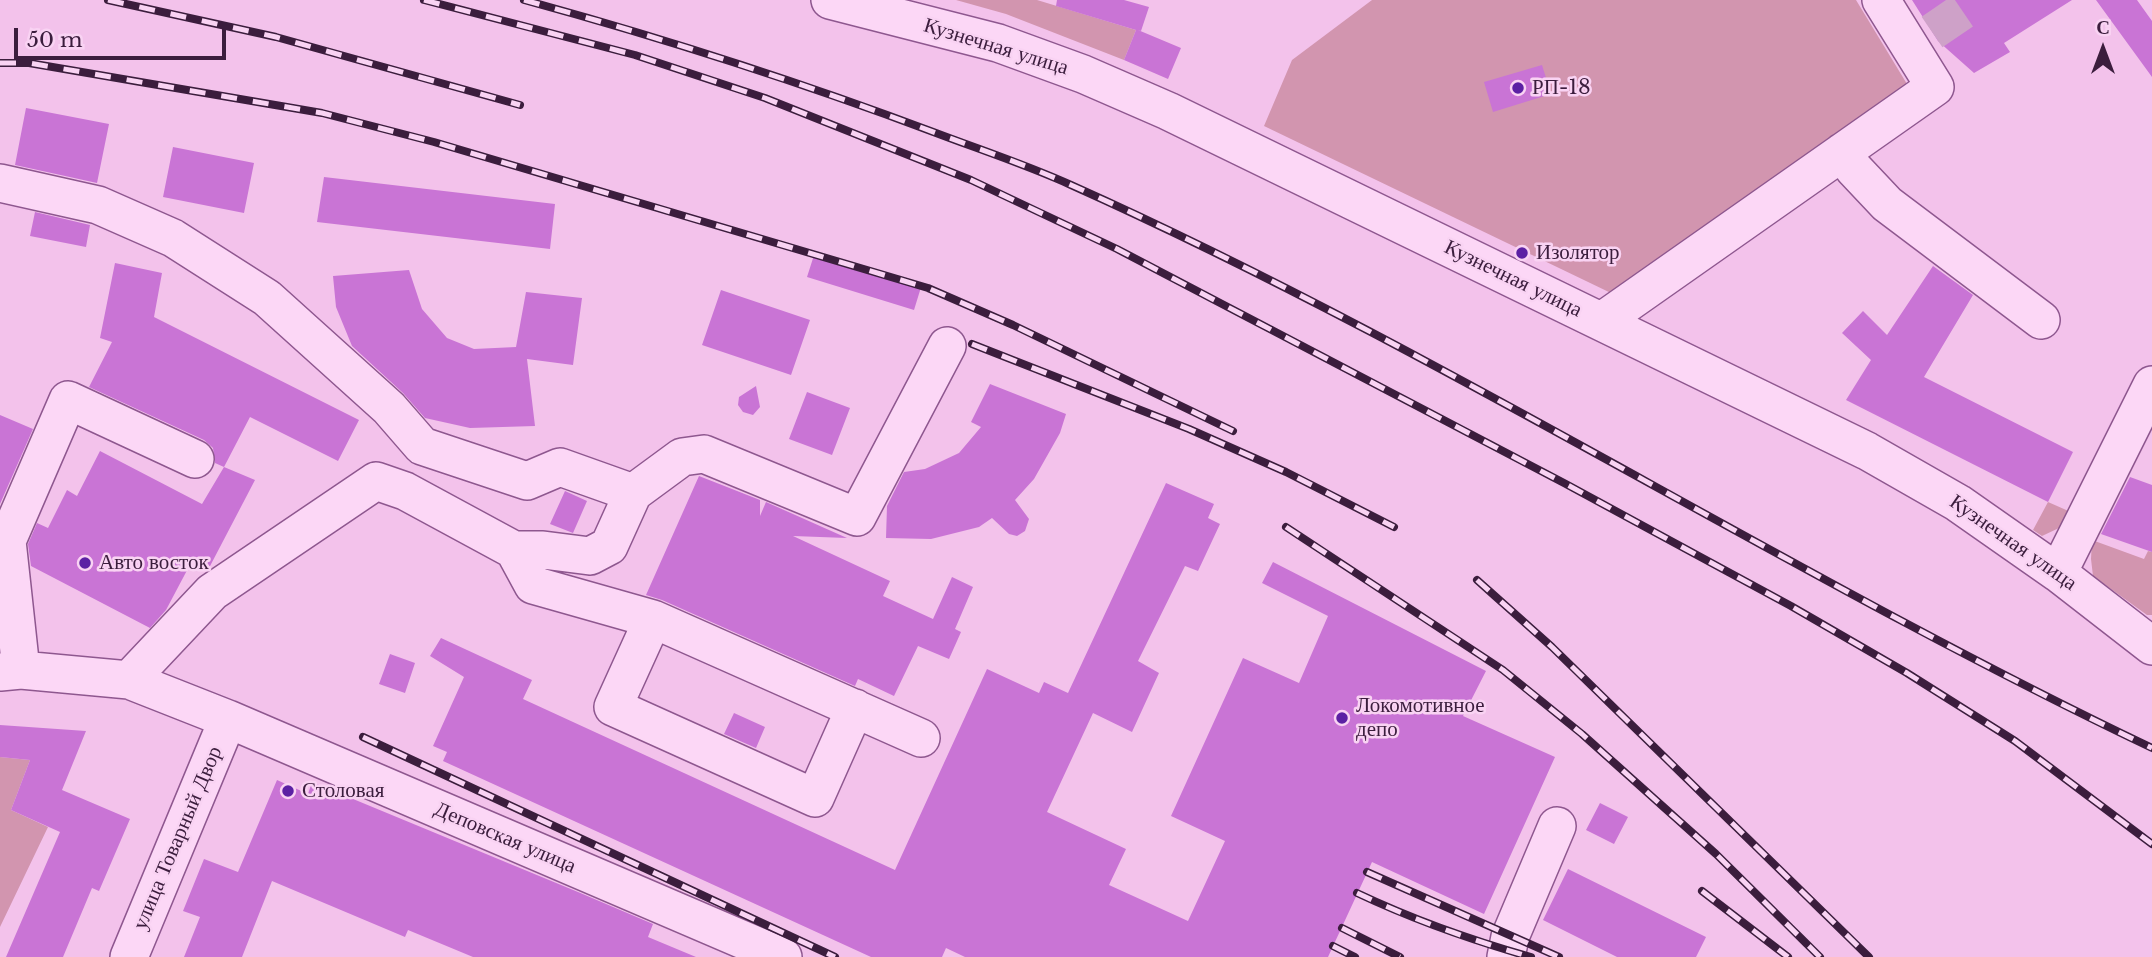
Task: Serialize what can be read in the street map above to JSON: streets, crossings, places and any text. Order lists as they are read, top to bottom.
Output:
{
  "streets": {
    "street": ["Кузнечная улица", "улица Товарный Двор", "Деповская улица"]
  },
  "crossings": [
    ["улица Товарный Двор", "Деповская улица"]
  ],
  "places": [
    "РП-18",
    "Изолятор",
    "Авто восток",
    "Локомотивное депо",
    "Столовая"
  ],
  "scale_bar": "50 m",
  "north": "top"
}
